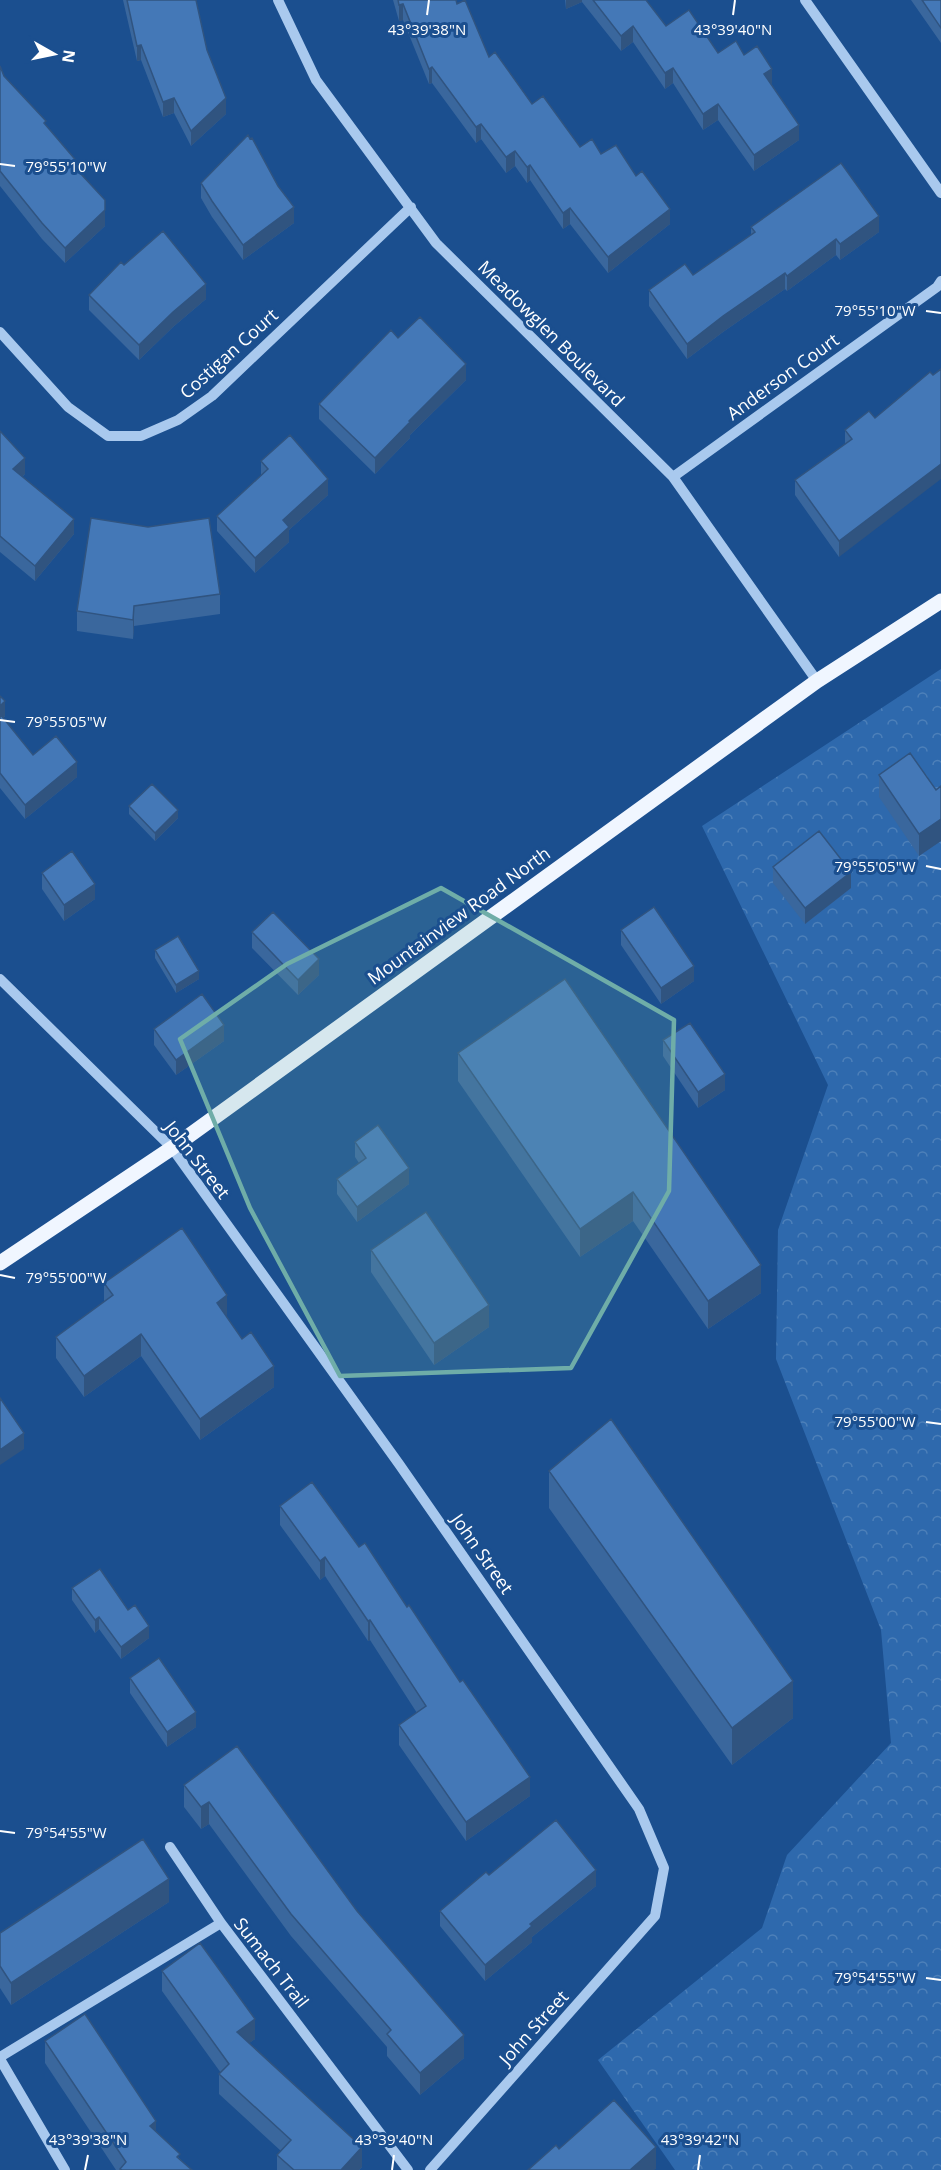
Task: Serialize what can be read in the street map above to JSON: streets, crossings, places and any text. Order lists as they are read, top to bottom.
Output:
{
  "streets": {
    "main road": ["Mountainview Road North"],
    "street": [
      "Meadowglen Boulevard",
      "Costigan Court",
      "Anderson Court",
      "John Street",
      "Sumach Trail"
    ]
  },
  "crossings": [
    ["Meadowglen Boulevard", "Costigan Court"],
    ["Meadowglen Boulevard", "Anderson Court"],
    ["Meadowglen Boulevard", "Mountainview Road North"],
    ["Mountainview Road North", "John Street"]
  ],
  "north": "right",
  "coordinates": [
    "43°39'40\"N",
    "43°39'38\"N",
    "79°55'10\"W",
    "79°55'05\"W",
    "79°55'00\"W",
    "79°54'55\"W",
    "43°39'42\"N"
  ]
}
